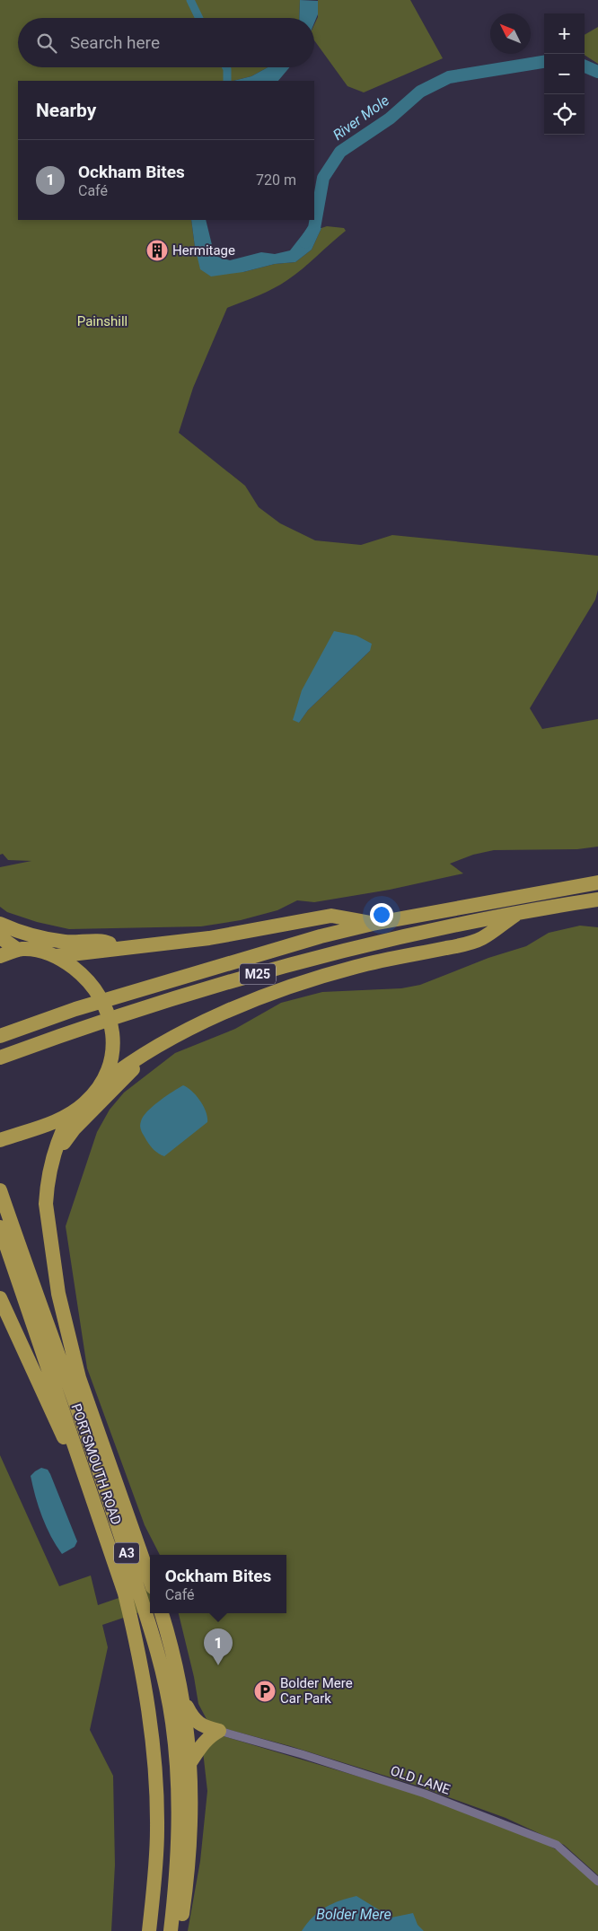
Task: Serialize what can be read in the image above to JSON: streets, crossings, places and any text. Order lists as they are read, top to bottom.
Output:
{
  "streets": {
    "highway": ["M25", "PORTSMOUTH ROAD", "A3"],
    "street": ["OLD LANE"]
  },
  "crossings": [
    ["M25", "A3"],
    ["PORTSMOUTH ROAD", "A3"]
  ],
  "water": ["River Mole", "Bolder Mere"],
  "parks": ["Painshill"],
  "places": {
    "building": ["Hermitage"],
    "parking": ["Bolder Mere Car Park"]
  },
  "north": "top left",
  "page": {
    "map_buttons": ["+", "−"],
    "search": "Search here",
    "heading": "Nearby",
    "list": [
      {
        "mark": "1",
        "name": "Ockham Bites",
        "note": "Café",
        "value": "720 m"
      }
    ],
    "popup": ["Ockham Bites", "Café"],
    "pins": "1"
  }
}
